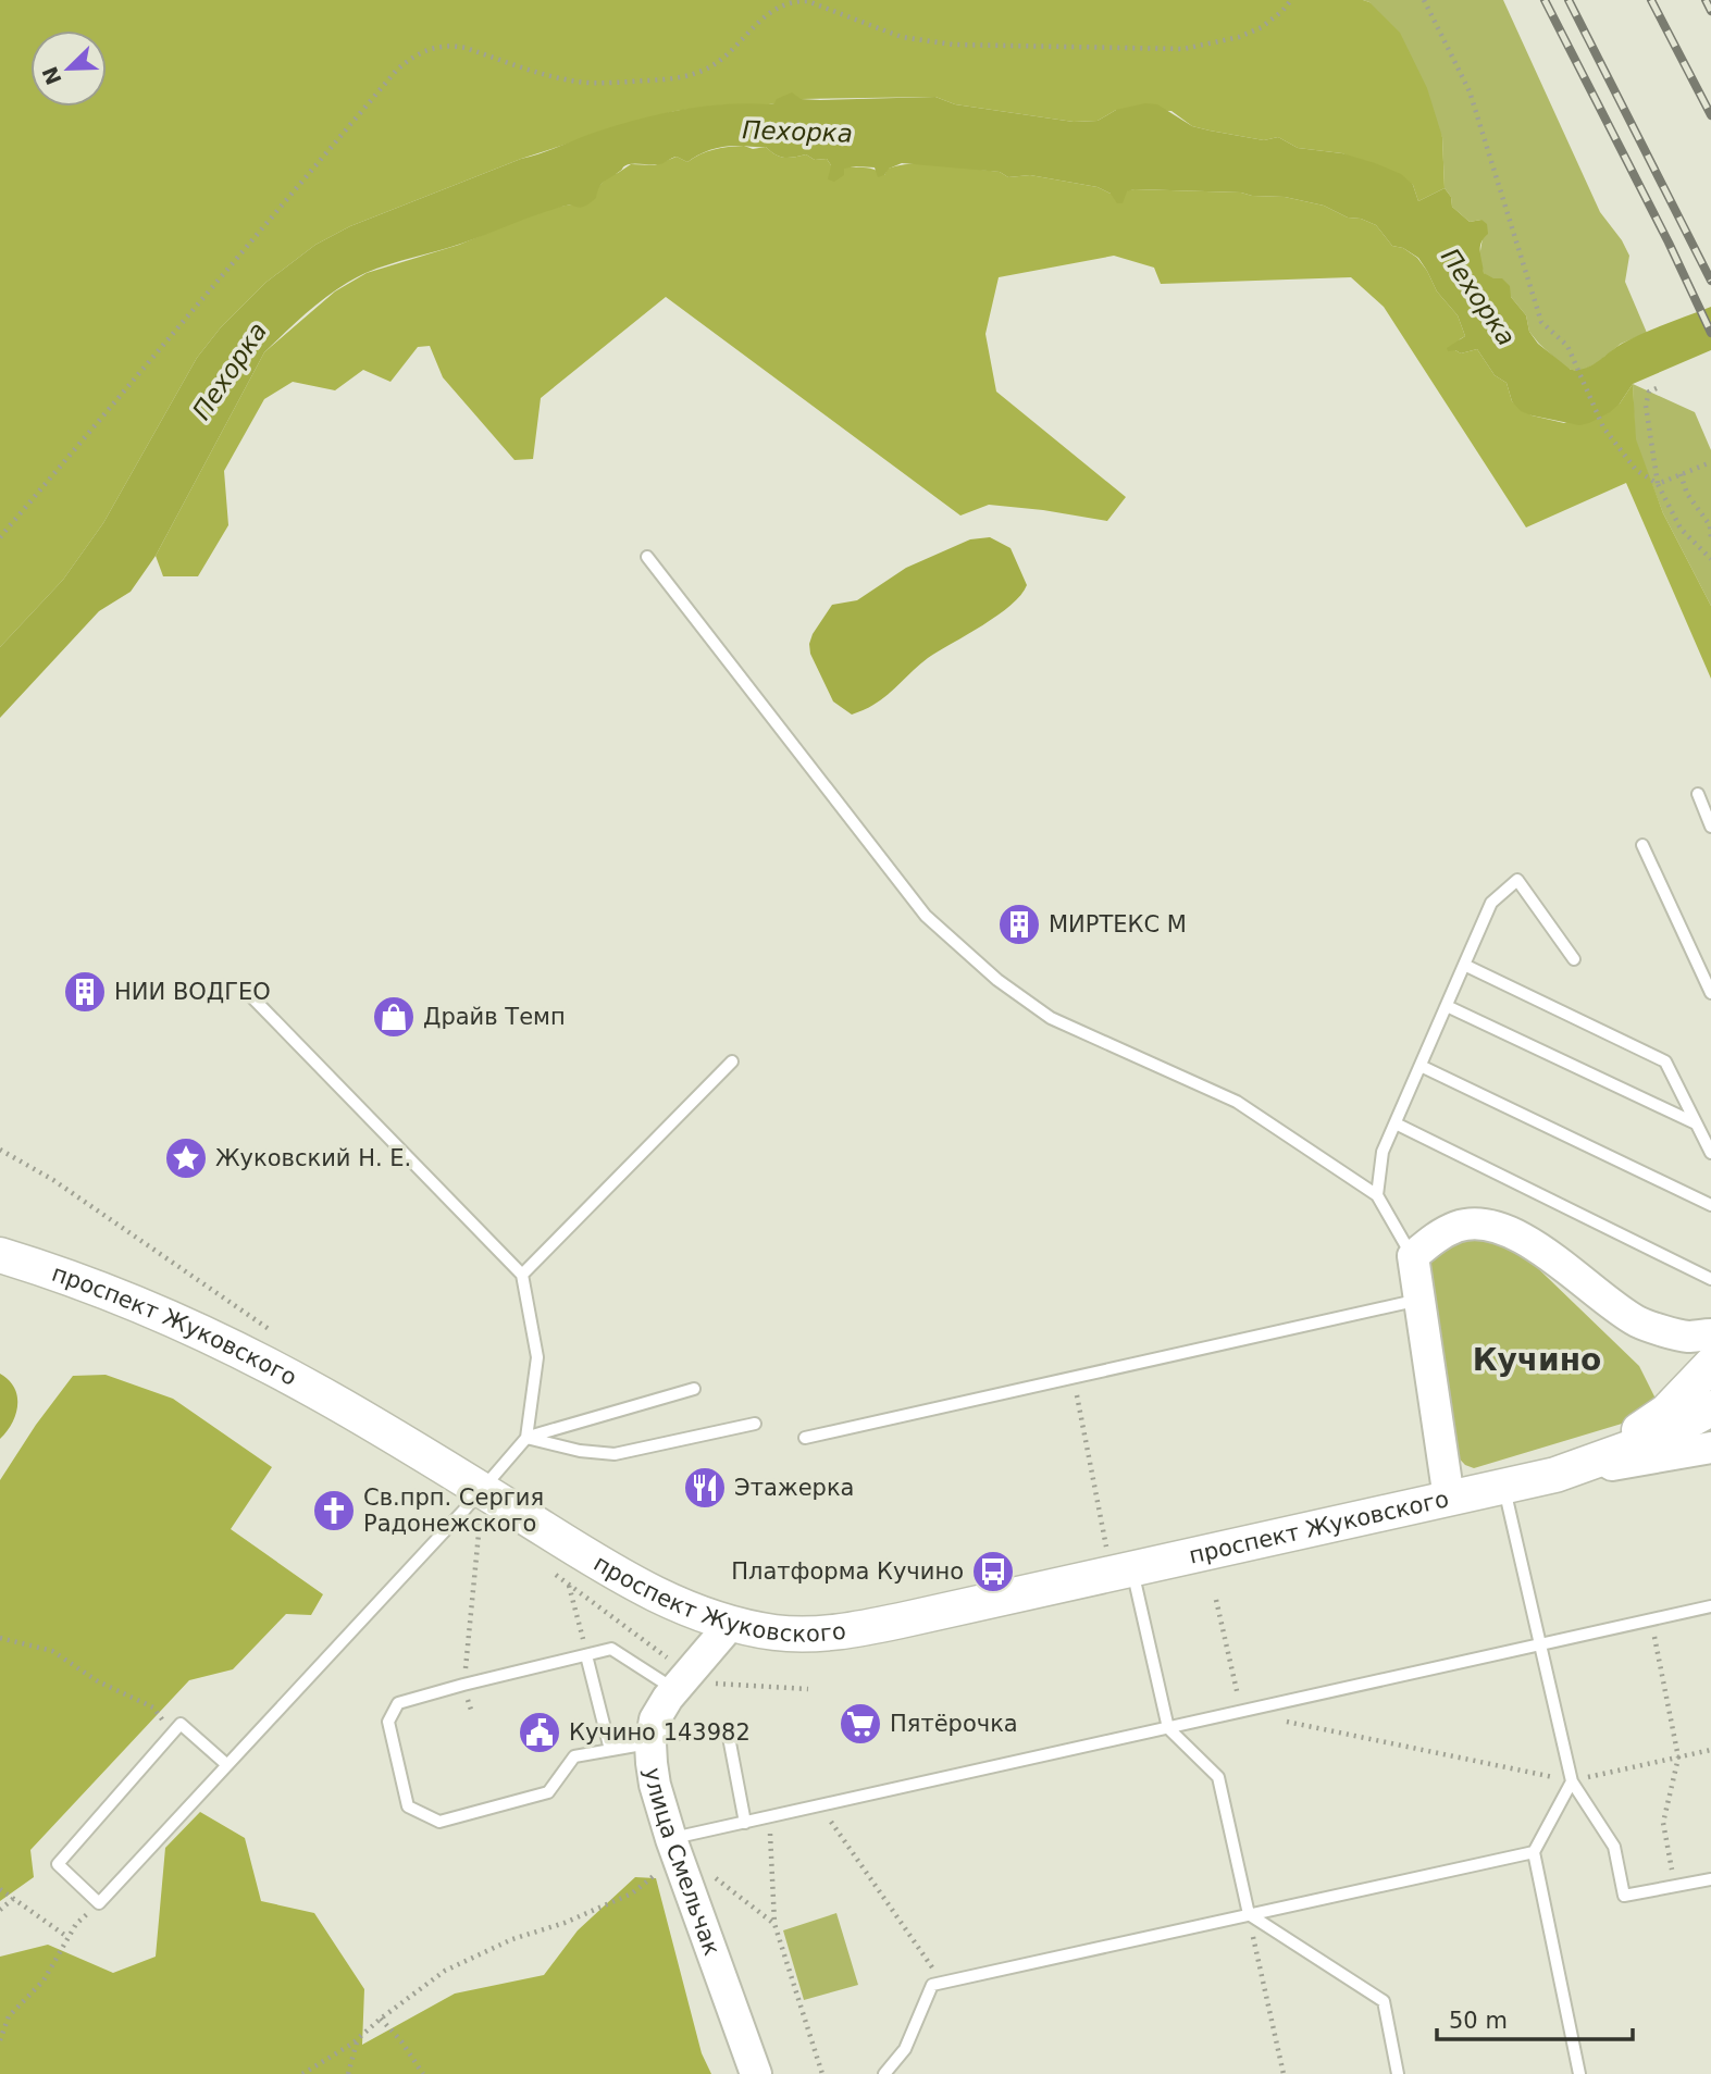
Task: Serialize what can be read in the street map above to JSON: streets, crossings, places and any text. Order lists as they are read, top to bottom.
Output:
{
  "streets": {
    "main road": ["проспект Жуковского"],
    "street": ["улица Смельчак"]
  },
  "crossings": [
    ["проспект Жуковского", "улица Смельчак"]
  ],
  "districts": ["Кучино"],
  "water": ["Пехорка"],
  "places": {
    "building": ["МИРТЕКС М", "НИИ ВОДГЕО"],
    "shop": ["Драйв Темп"],
    "place": ["Жуковский Н. Е."],
    "restaurant": ["Этажерка"],
    "church": ["Св.прп. Сергия Радонежского"],
    "bus stop": ["Платформа Кучино"],
    "supermarket": ["Пятёрочка"],
    "public building": ["Кучино 143982"]
  },
  "scale_bar": "50 m",
  "north": "bottom left"
}
